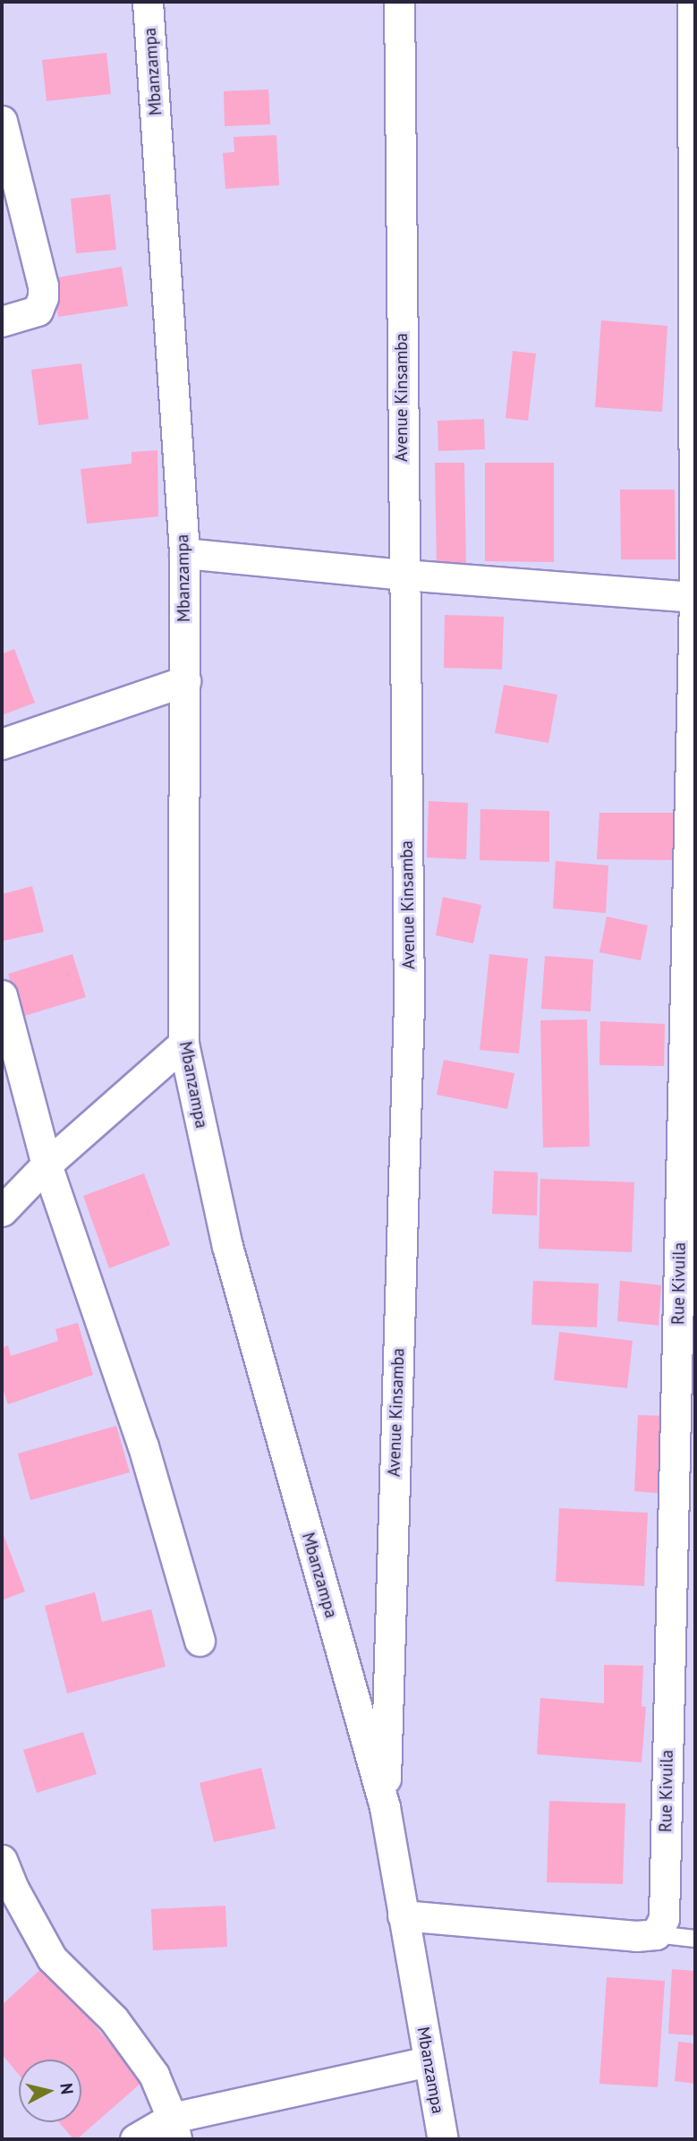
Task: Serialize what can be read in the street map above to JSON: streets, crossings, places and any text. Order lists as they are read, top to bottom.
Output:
{
  "streets": {
    "street": ["Mbanzampa", "Avenue Kinsamba", "Rue Kivuila"]
  },
  "crossings": [
    ["Mbanzampa", "Avenue Kinsamba"]
  ],
  "north": "right"
}
